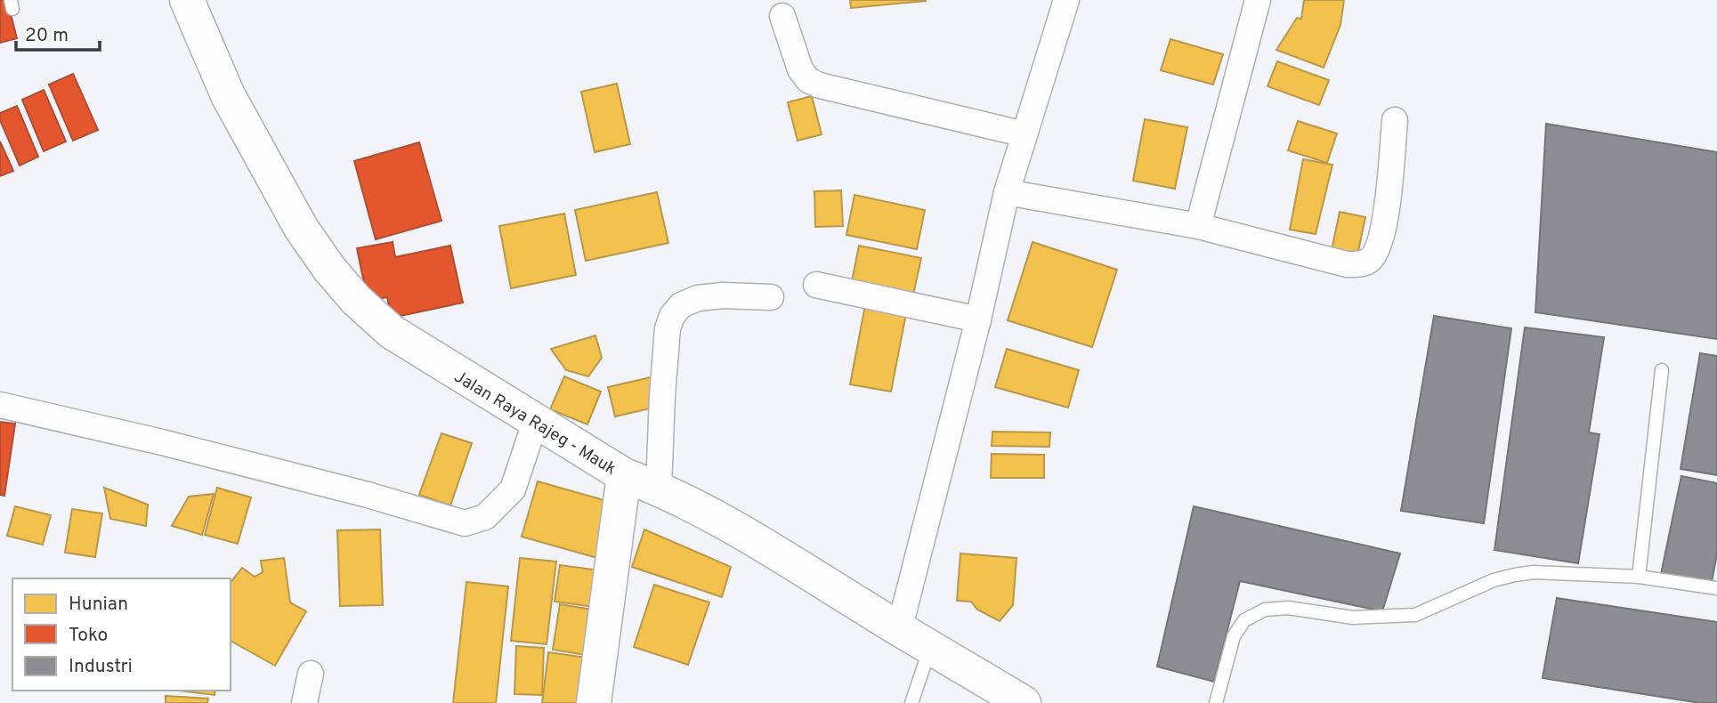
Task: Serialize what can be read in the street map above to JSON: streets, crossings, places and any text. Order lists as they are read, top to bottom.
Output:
{
  "streets": {
    "main road": ["Jalan Raya Rajeg - Mauk"]
  },
  "legend": ["Hunian", "Toko", "Industri"],
  "scale_bar": "20 m"
}
